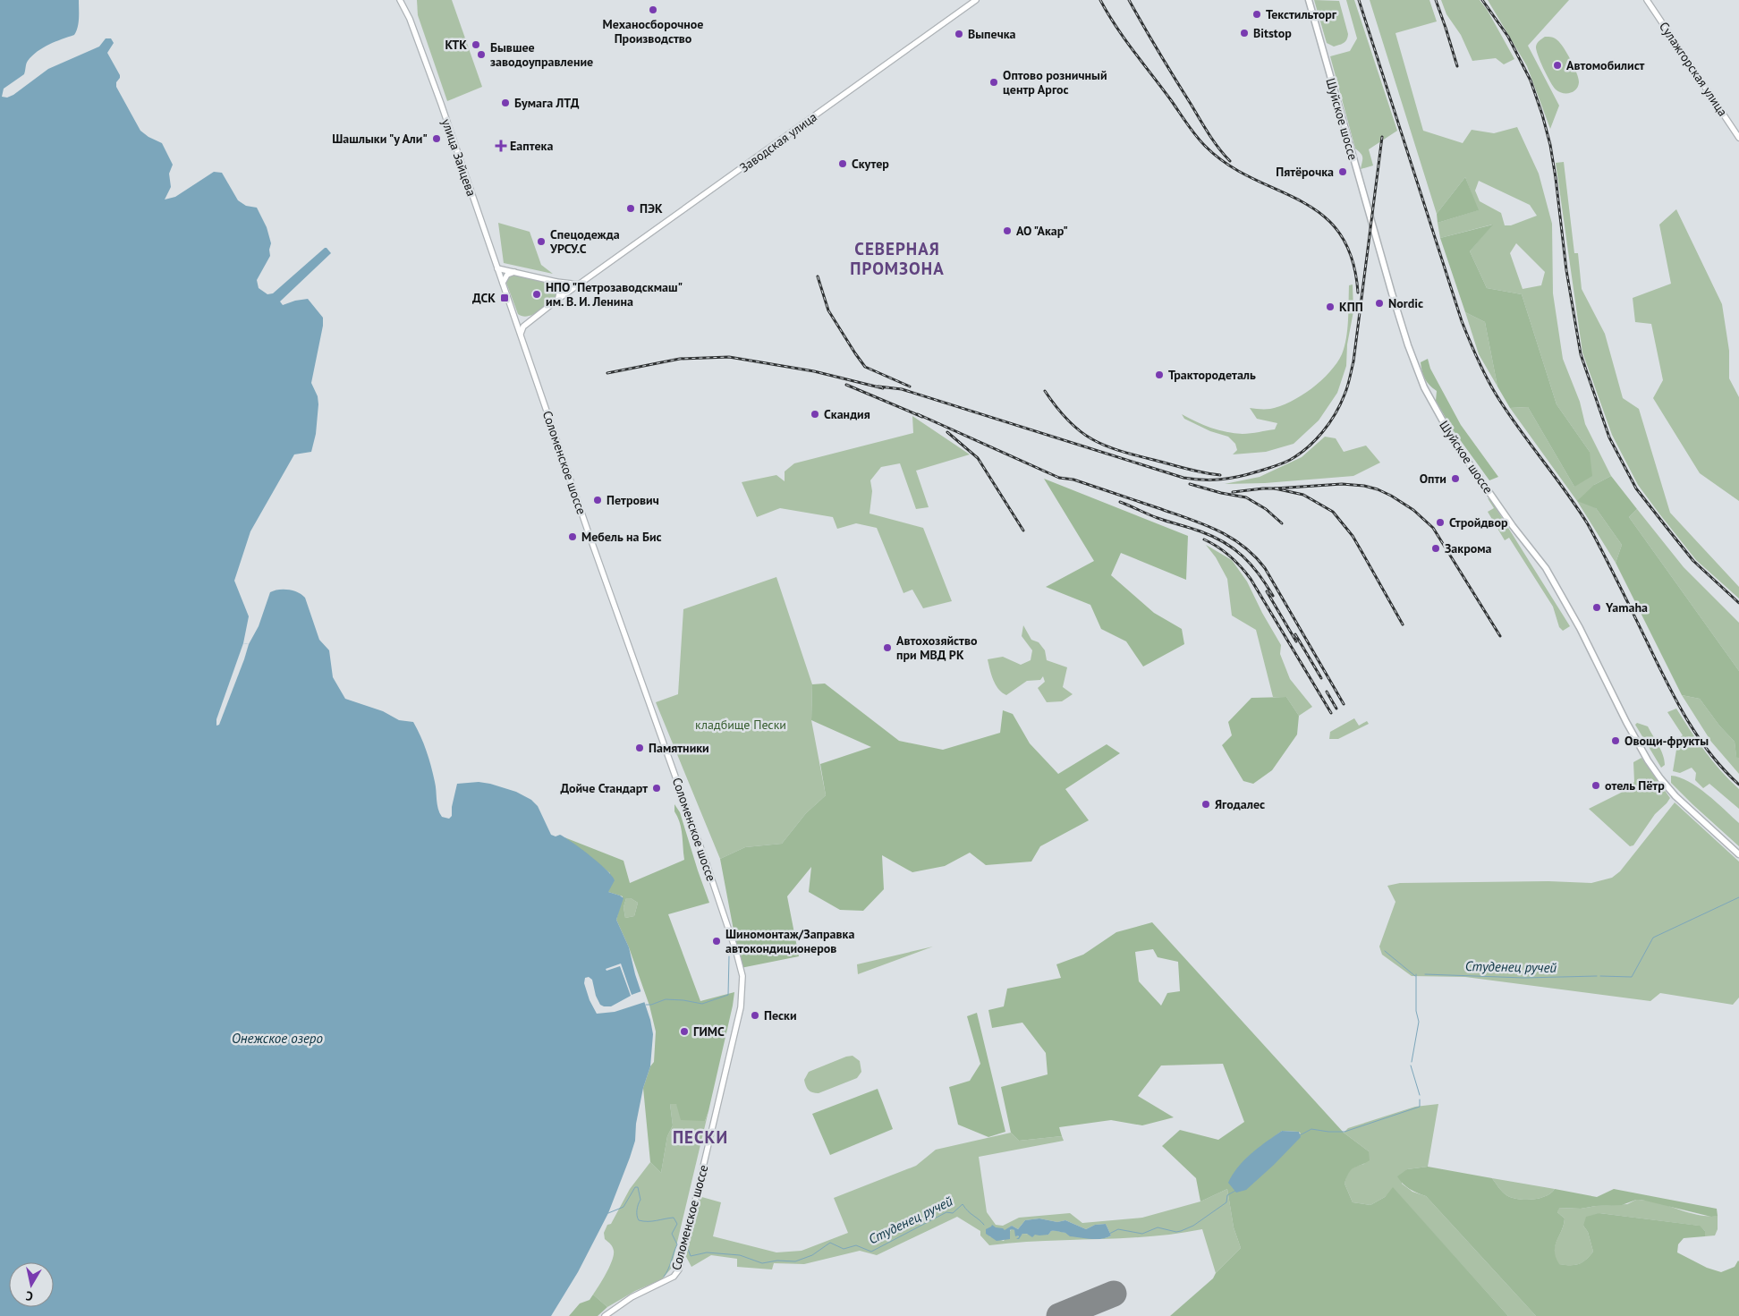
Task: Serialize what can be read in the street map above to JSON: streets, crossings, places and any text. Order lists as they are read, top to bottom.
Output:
{
  "streets": {
    "main road": [
      "Сулажгорская улица",
      "Шуйское шоссе",
      "Заводская улица",
      "улица Зайцева",
      "Соломенское шоссе"
    ]
  },
  "crossings": [
    ["улица Зайцева", "Соломенское шоссе"]
  ],
  "districts": ["СЕВЕРНАЯ ПРОМЗОНА", "ПЕСКИ"],
  "water": ["Студенец ручей", "Онежское озеро"],
  "parks": ["кладбище Пески"],
  "places": {
    "other": [
      "Механосборочное Производство",
      "Текстильторг",
      "Bitstop",
      "Выпечка",
      "КТК",
      "Бывшее заводоуправление",
      "Автомобилист",
      "Оптово розничный центр Аргос",
      "Бумага ЛТД",
      "Шашлыки \"у Али\"",
      "Скутер",
      "Пятёрочка",
      "ПЭК",
      "АО \"Акар\"",
      "Спецодежда УРСУ.С",
      "НПО \"Петрозаводскмаш\" им. В. И. Ленина",
      "Nordic",
      "КПП",
      "Трактородеталь",
      "Скандия",
      "Опти",
      "Петрович",
      "Стройдвор",
      "Мебель на Бис",
      "Закрома",
      "Yamaha",
      "Автохозяйство при МВД РК",
      "Овощи-фрукты",
      "Памятники",
      "отель Пётр",
      "Дойче Стандарт",
      "Ягодалес",
      "Шиномонтаж/Заправка автокондиционеров",
      "Пески",
      "ГИМС"
    ],
    "health": ["Еаптека"],
    "transit": ["ДСК"]
  },
  "north": "bottom"
}
